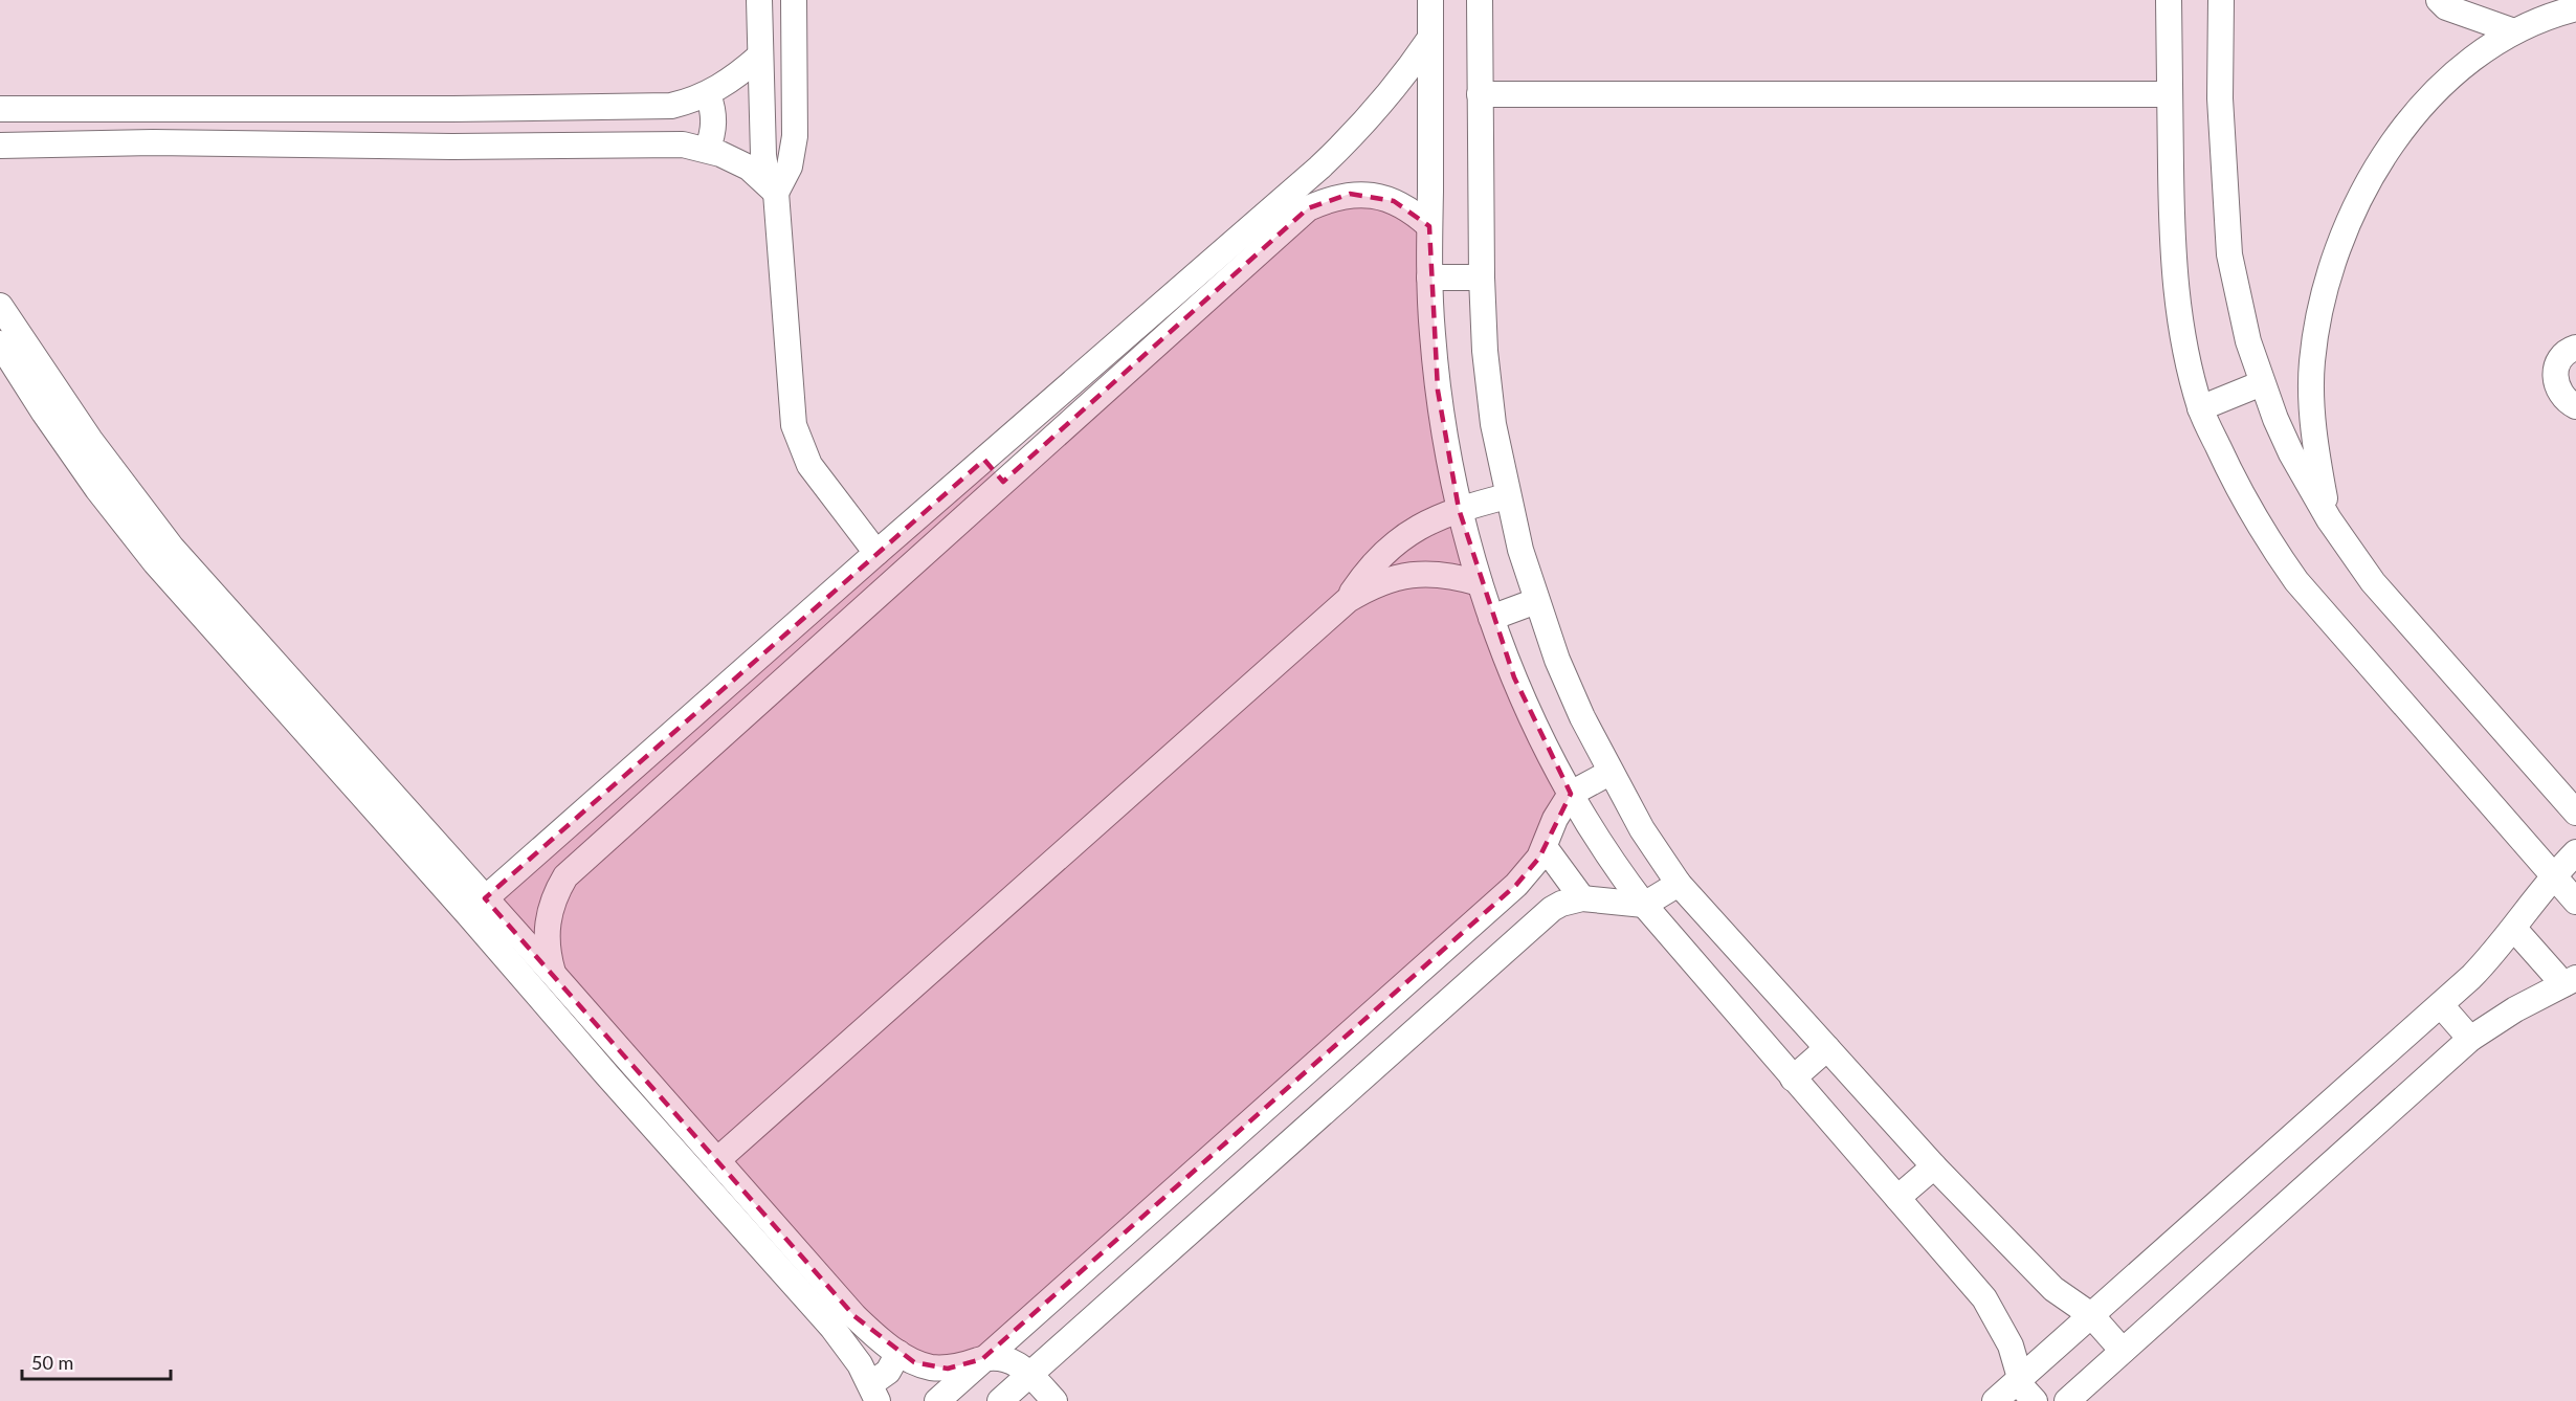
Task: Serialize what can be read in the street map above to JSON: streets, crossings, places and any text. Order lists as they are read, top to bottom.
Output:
{
  "scale_bar": "50 m"
}
